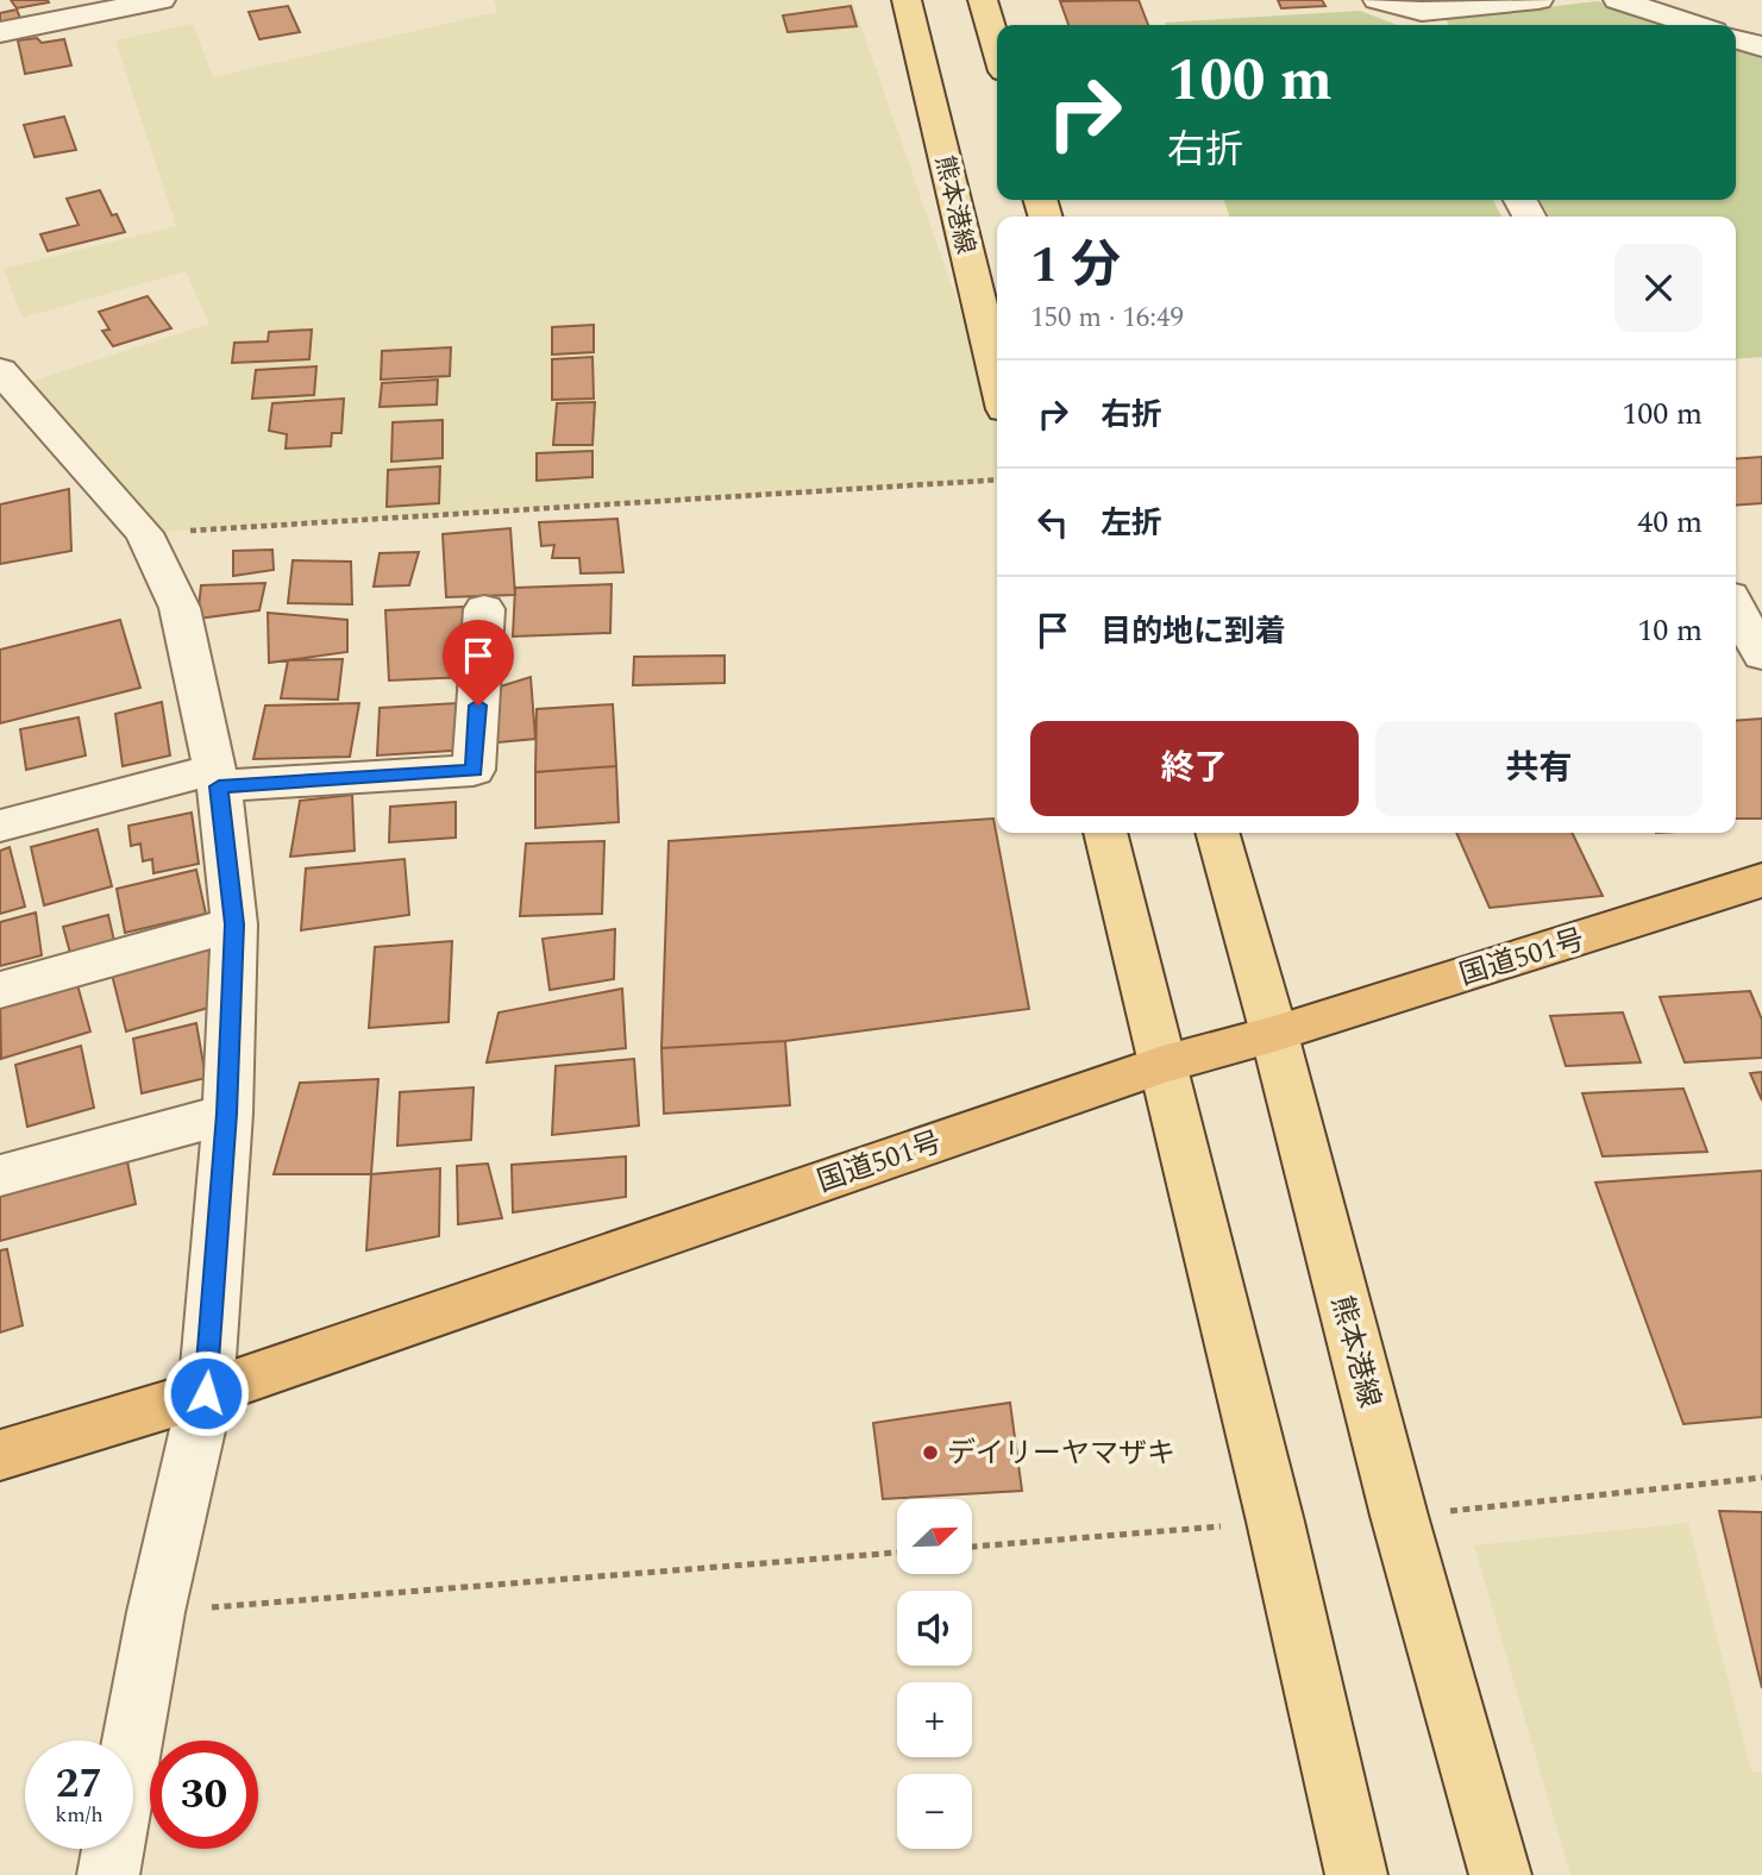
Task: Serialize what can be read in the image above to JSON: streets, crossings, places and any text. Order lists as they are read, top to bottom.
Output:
{
  "streets": {
    "highway": ["国道501号"],
    "main road": ["熊本港線"]
  },
  "crossings": [
    ["熊本港線", "国道501号"]
  ],
  "places": ["デイリーヤマザキ"],
  "north": "top right",
  "page": {
    "turn": ["100 m", "右折"],
    "heading": ["1 分", "150 m · 16:49"],
    "list": [
      {
        "name": "右折",
        "value": "100 m"
      },
      {
        "name": "左折",
        "value": "40 m"
      },
      {
        "name": "目的地に到着",
        "value": "10 m"
      }
    ],
    "buttons": ["終了", "共有"],
    "map_buttons": ["+", "−"],
    "speed": "27 km/h",
    "limit": "30"
  }
}
